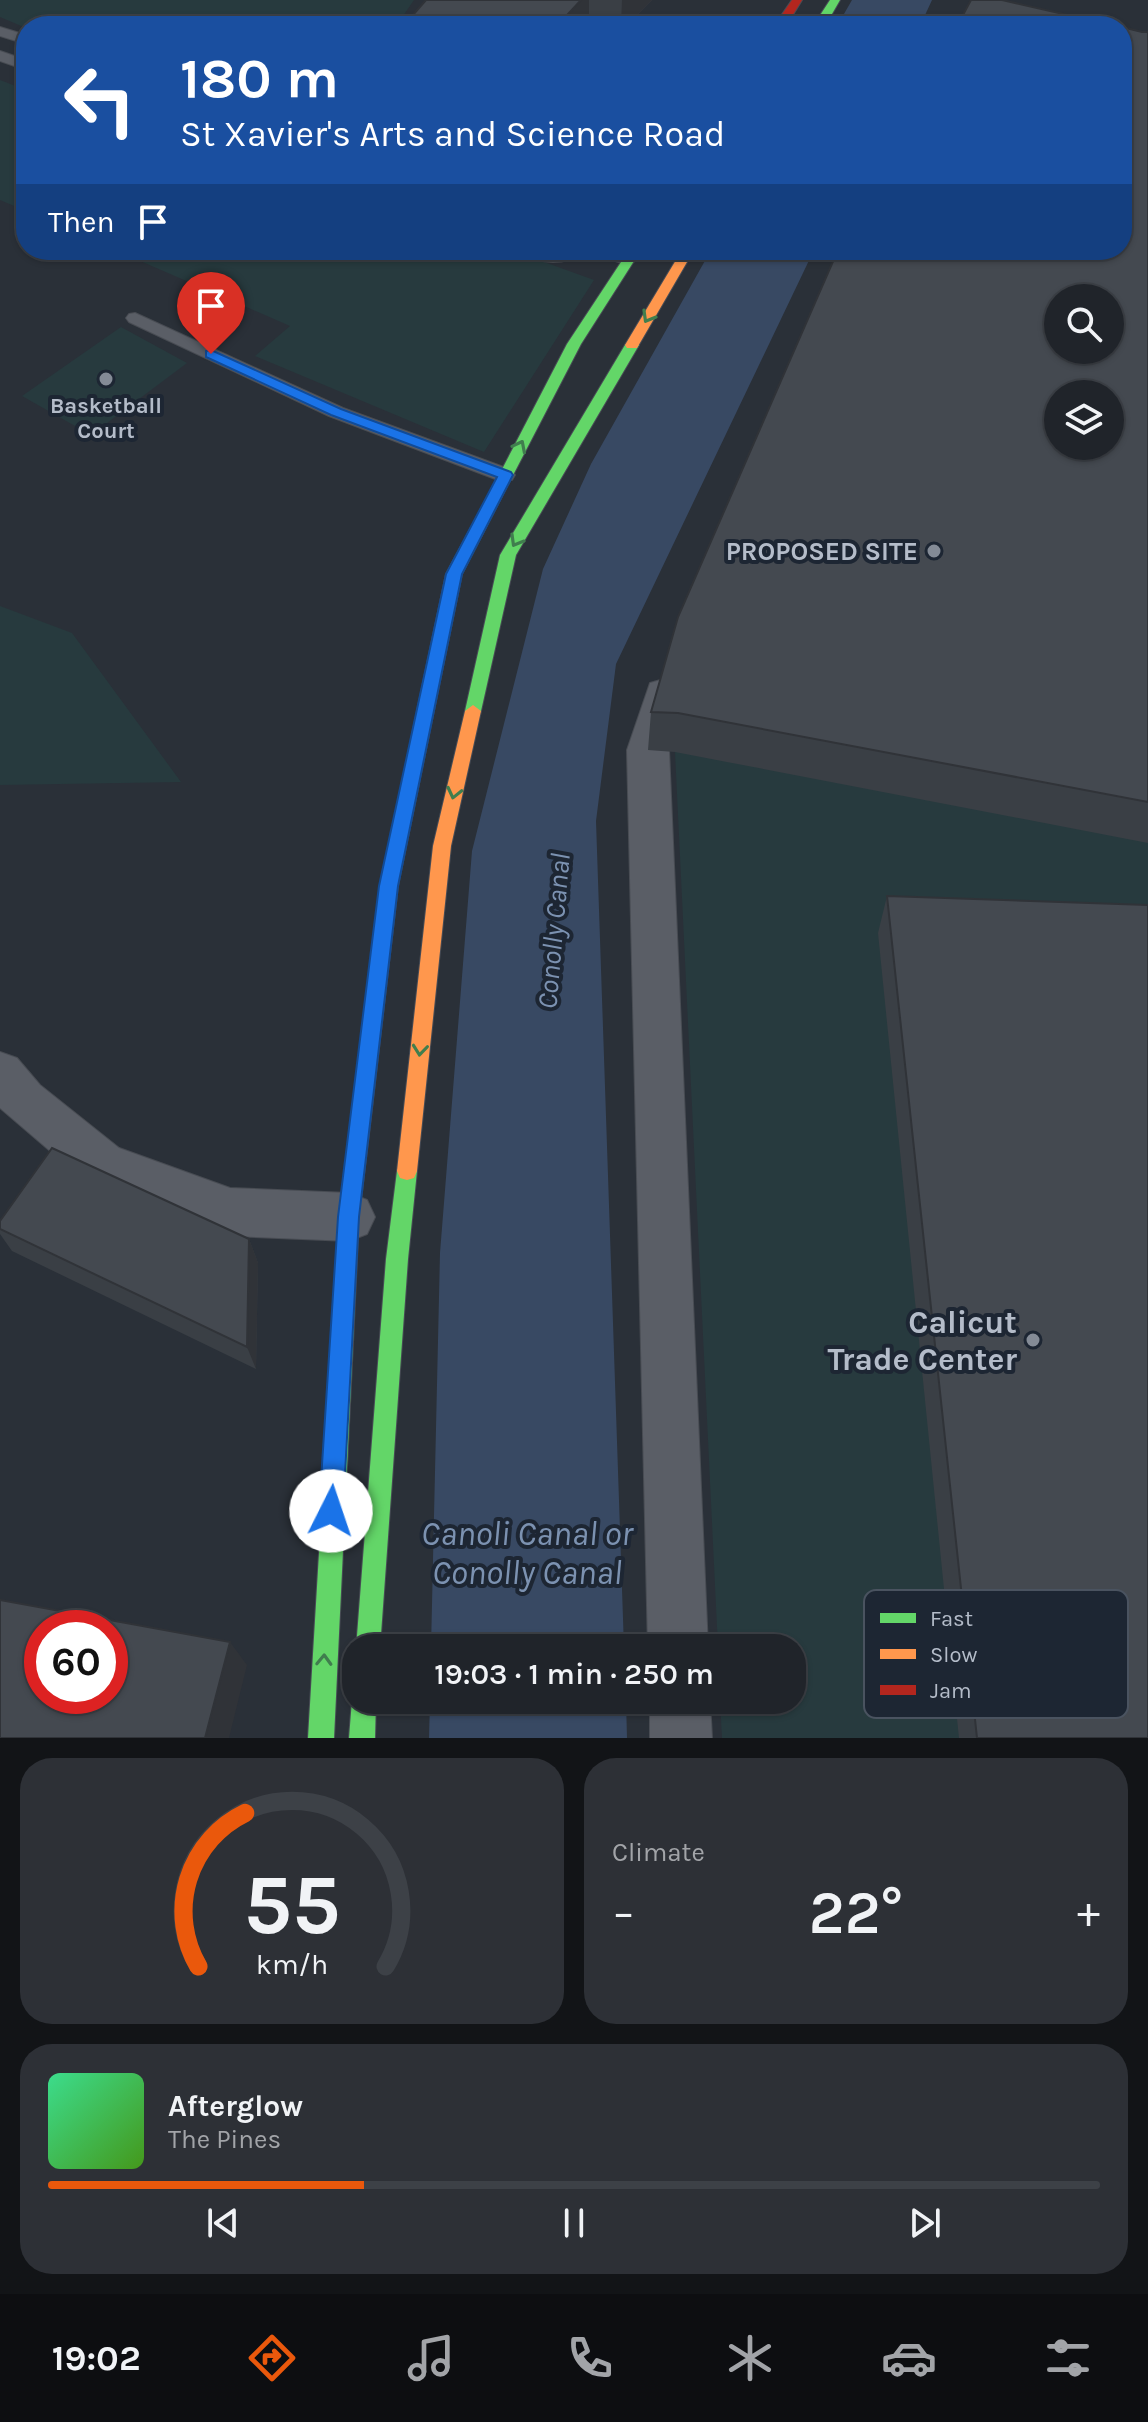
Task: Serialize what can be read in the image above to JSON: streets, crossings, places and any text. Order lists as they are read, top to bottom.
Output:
{
  "water": ["Conolly Canal", "Canoli Canal or Conolly Canal"],
  "places": ["Basketball Court", "PROPOSED SITE", "Calicut Trade Center"],
  "legend": ["Fast", "Slow", "Jam"],
  "page": {
    "turn": ["180 m", "St Xavier's Arts and Science Road"],
    "then": "Then",
    "limit": "60",
    "trip": "19:03 · 1 min · 250 m",
    "tile": "Climate",
    "heat": ["−", "22°", "+"],
    "song": ["Afterglow", "The Pines"],
    "tabs": "19:02",
    "gauge": ["55", "km/h"]
  }
}
